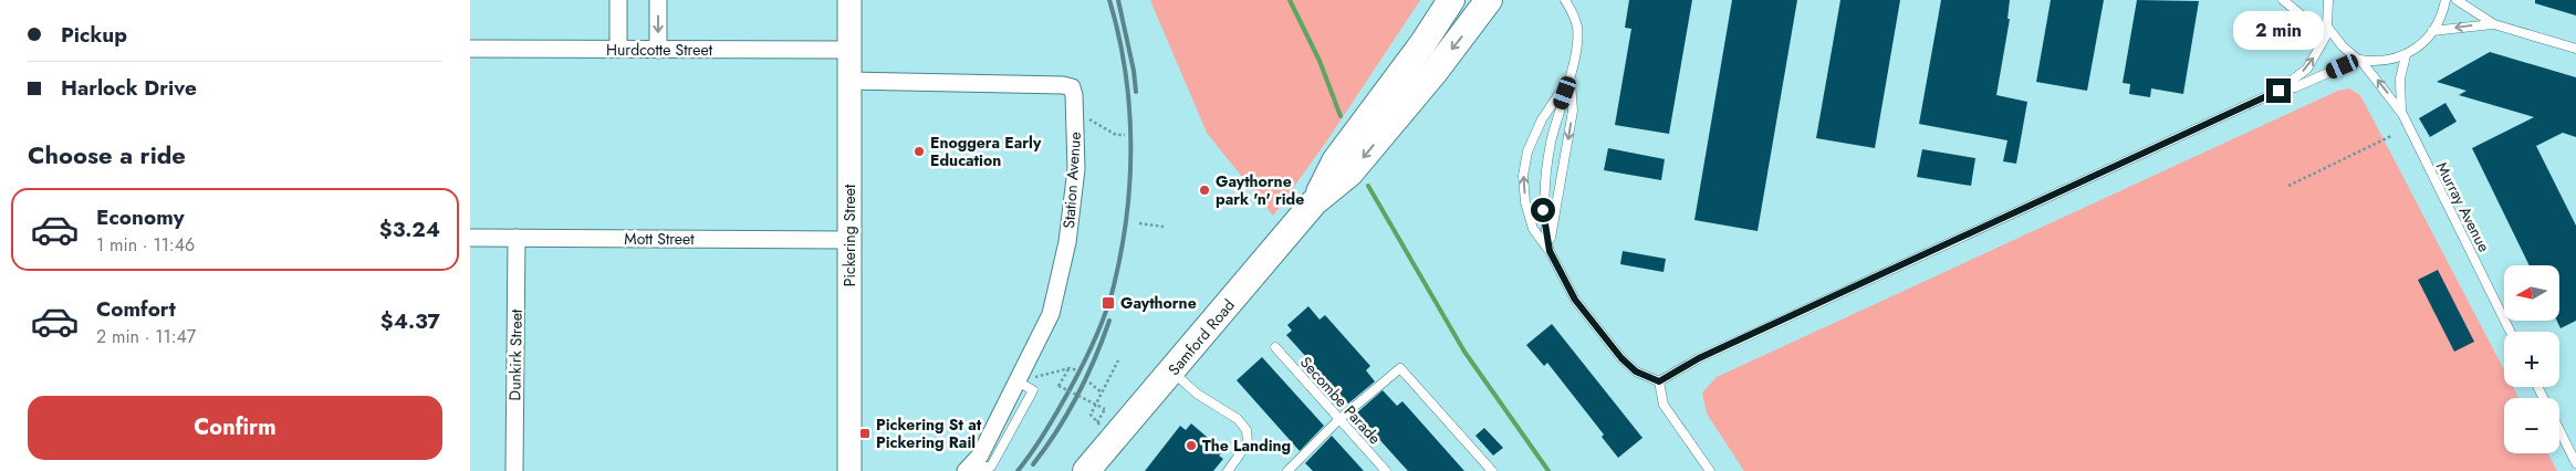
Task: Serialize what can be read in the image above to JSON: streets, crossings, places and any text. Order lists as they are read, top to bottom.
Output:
{
  "streets": {
    "main road": ["Pickering Street", "Samford Road"],
    "street": [
      "Hurdcotte Street",
      "Station Avenue",
      "Mott Street",
      "Dunkirk Street"
    ],
    "lane": ["Murray Avenue", "Secombe Parade"]
  },
  "crossings": [
    ["Hurdcotte Street", "Pickering Street"],
    ["Station Avenue", "Pickering Street"],
    ["Pickering Street", "Mott Street"],
    ["Mott Street", "Dunkirk Street"]
  ],
  "places": {
    "other": ["Enoggera Early Education", "Gaythorne park 'n' ride", "The Landing"],
    "transit": ["Gaythorne", "Pickering St at Pickering Rail"]
  },
  "north": "left",
  "page": {
    "banner": ["Pickup", "Harlock Drive"],
    "bubble": "2 min",
    "heading": "Choose a ride",
    "list": [
      {
        "name": "Economy",
        "note": "1 min · 11:46",
        "value": "$3.24"
      },
      {
        "name": "Comfort",
        "note": "2 min · 11:47",
        "value": "$4.37"
      }
    ],
    "map_buttons": ["+", "−"],
    "buttons": "Confirm"
  }
}
